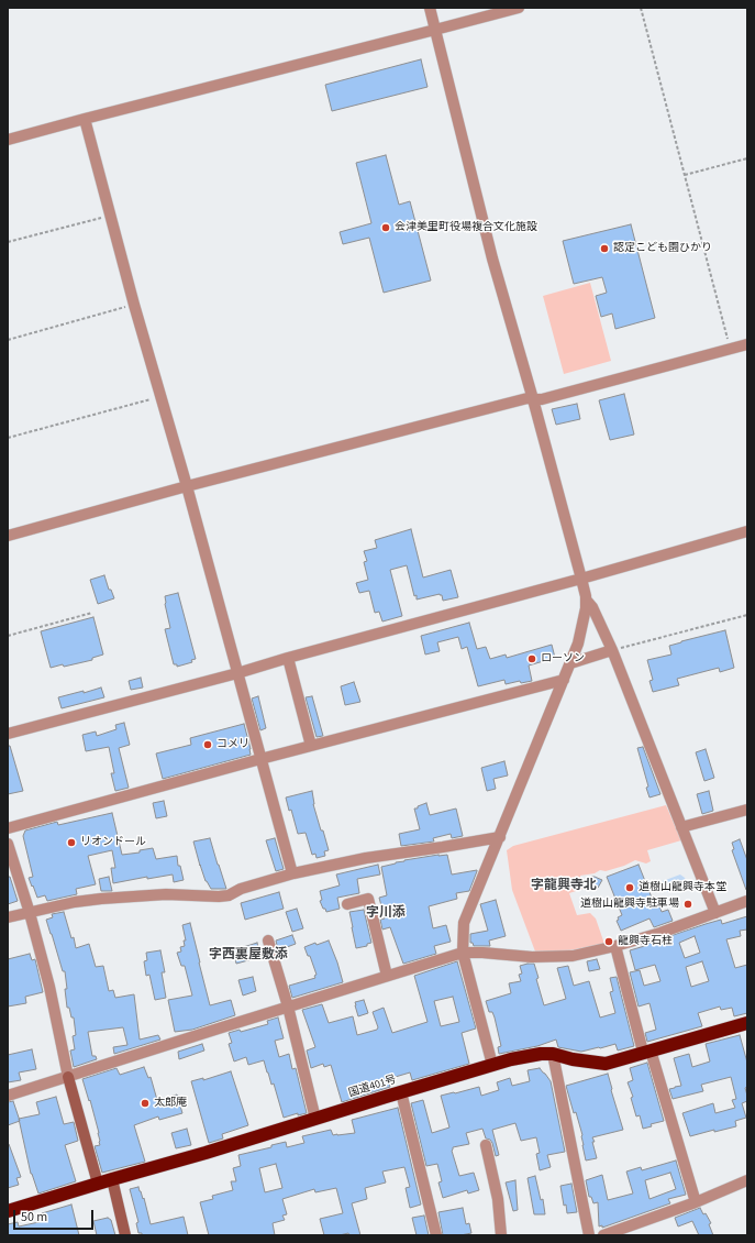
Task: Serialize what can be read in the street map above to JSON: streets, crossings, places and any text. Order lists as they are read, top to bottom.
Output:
{
  "streets": {
    "highway": ["国道401号"]
  },
  "districts": ["字龍興寺北", "字川添", "字西裏屋敷添"],
  "places": [
    "会津美里町役場複合文化施設",
    "認定こども園ひかり",
    "ローソン",
    "コメリ",
    "リオンドール",
    "道樹山龍興寺本堂",
    "道樹山龍興寺駐車場",
    "龍興寺石柱",
    "太郎庵"
  ],
  "scale_bar": "50 m"
}
